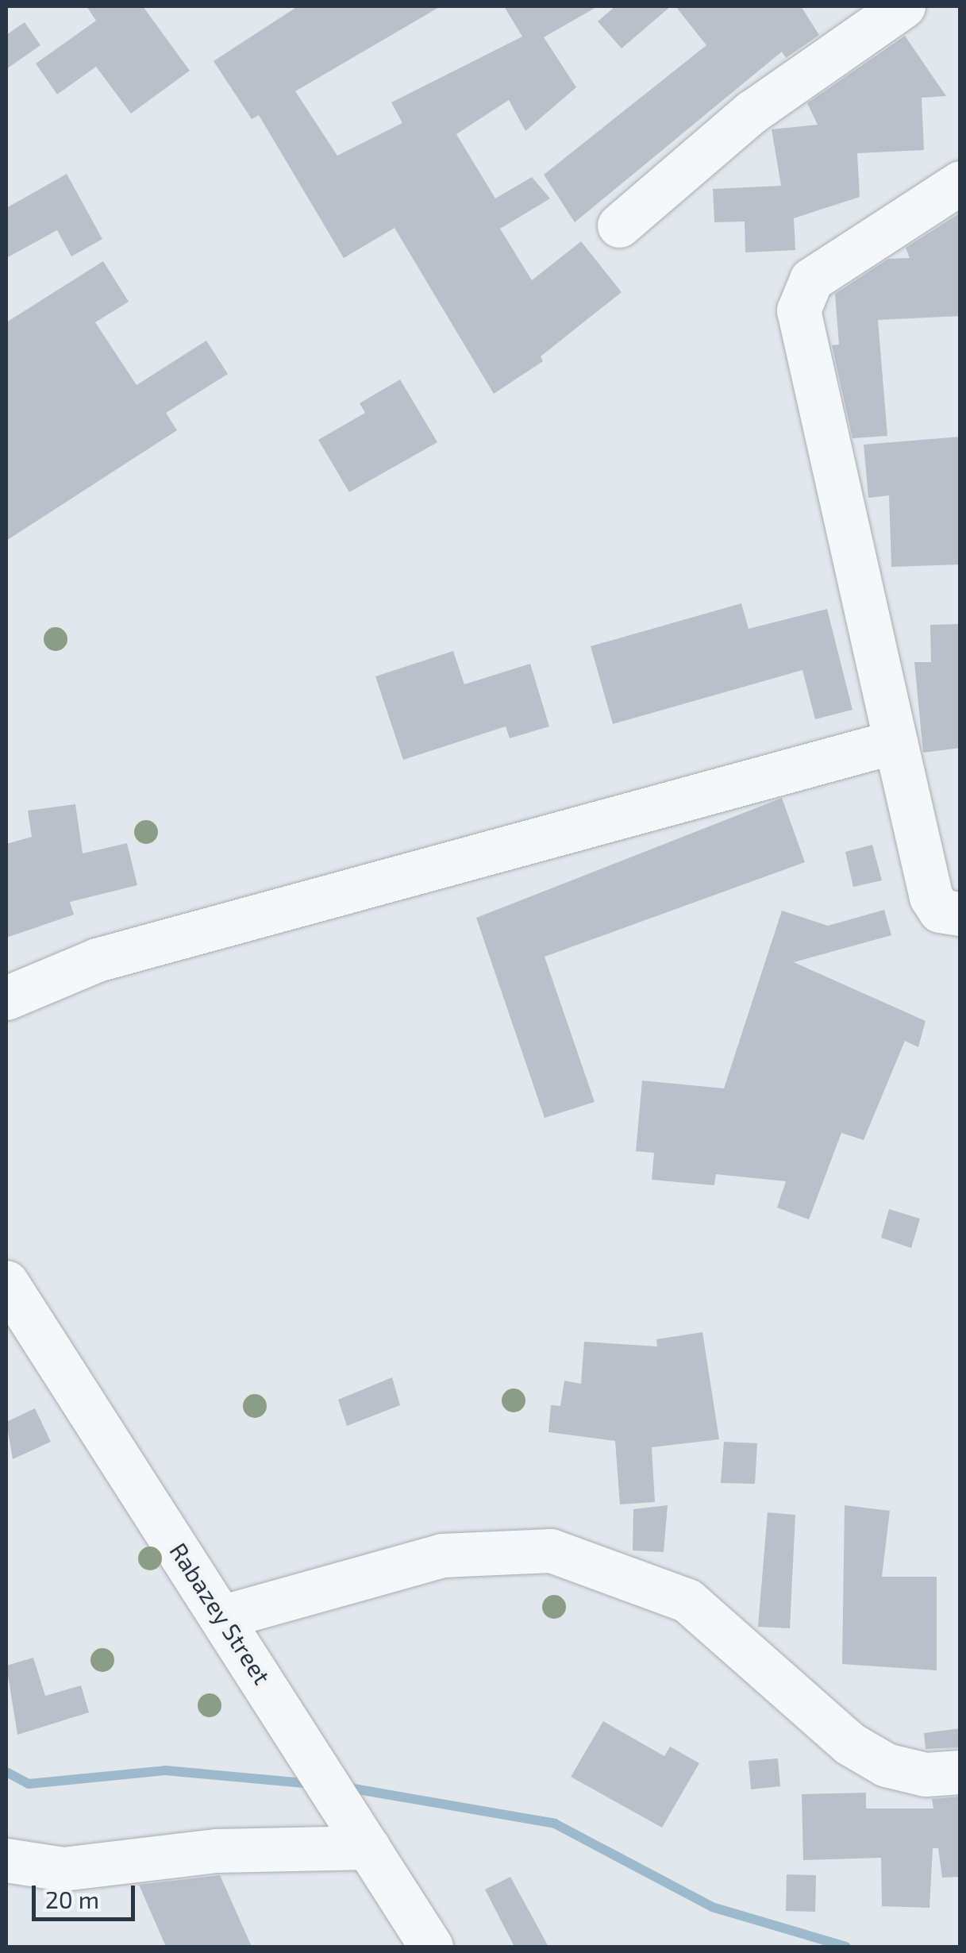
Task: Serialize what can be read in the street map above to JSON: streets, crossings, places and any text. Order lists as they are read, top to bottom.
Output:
{
  "streets": {
    "street": ["Rabazey Street"]
  },
  "scale_bar": "20 m"
}
